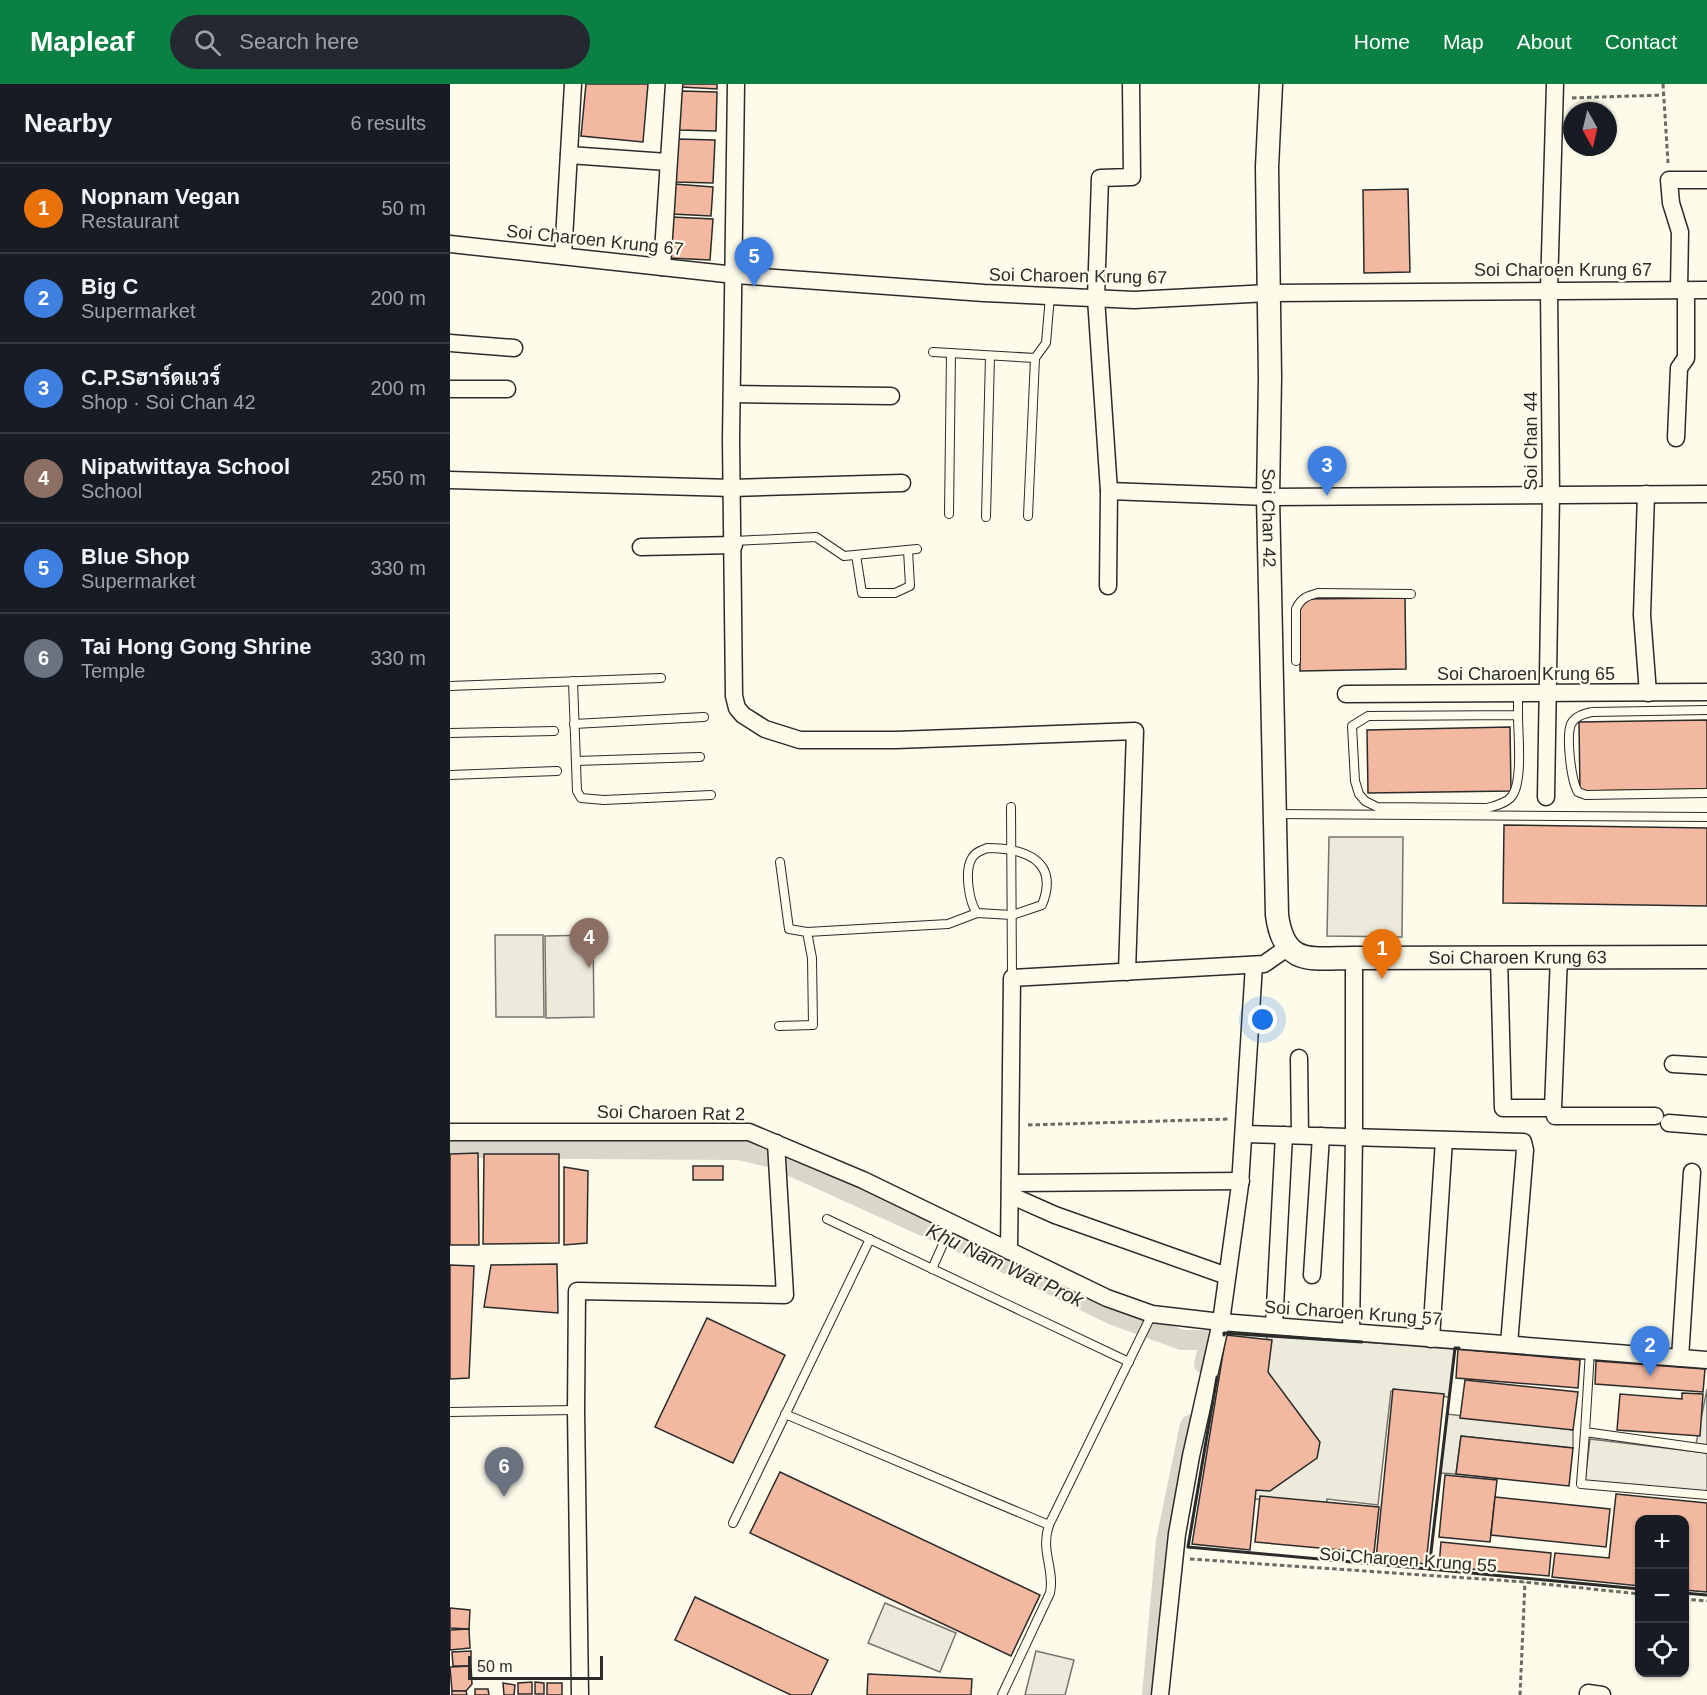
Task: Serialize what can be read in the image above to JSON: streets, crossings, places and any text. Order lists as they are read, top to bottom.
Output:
{
  "streets": {
    "street": [
      "Soi Charoen Krung 67",
      "Soi Chan 44",
      "Soi Chan 42",
      "Soi Charoen Krung 65",
      "Soi Charoen Krung 63",
      "Soi Charoen Rat 2",
      "Soi Charoen Krung 57"
    ],
    "path": ["Soi Charoen Krung 55"]
  },
  "crossings": [
    ["Soi Charoen Krung 67", "Soi Chan 44"],
    ["Soi Charoen Krung 67", "Soi Chan 42"],
    ["Soi Chan 44", "Soi Charoen Krung 65"],
    ["Soi Chan 42", "Soi Charoen Krung 63"],
    ["Soi Charoen Rat 2", "Soi Charoen Krung 57"]
  ],
  "water": ["Khu Nam Wat Prok"],
  "scale_bar": "50 m",
  "north": "bottom",
  "page": {
    "header": "Mapleaf",
    "search": "Search here",
    "nav": [
      "Home",
      "Map",
      "About",
      "Contact"
    ],
    "heading": ["Nearby", "6 results"],
    "list": [
      {
        "mark": "1",
        "name": "Nopnam Vegan",
        "note": "Restaurant",
        "value": "50 m"
      },
      {
        "mark": "2",
        "name": "Big C",
        "note": "Supermarket",
        "value": "200 m"
      },
      {
        "mark": "3",
        "name": "C.P.Sฮาร์ดแวร์",
        "note": "Shop · Soi Chan 42",
        "value": "200 m"
      },
      {
        "mark": "4",
        "name": "Nipatwittaya School",
        "note": "School",
        "value": "250 m"
      },
      {
        "mark": "5",
        "name": "Blue Shop",
        "note": "Supermarket",
        "value": "330 m"
      },
      {
        "mark": "6",
        "name": "Tai Hong Gong Shrine",
        "note": "Temple",
        "value": "330 m"
      }
    ],
    "pins": [
      "5",
      "3",
      "4",
      "1",
      "2",
      "6"
    ],
    "map_buttons": ["+", "−"],
    "scale": "50 m"
  }
}
